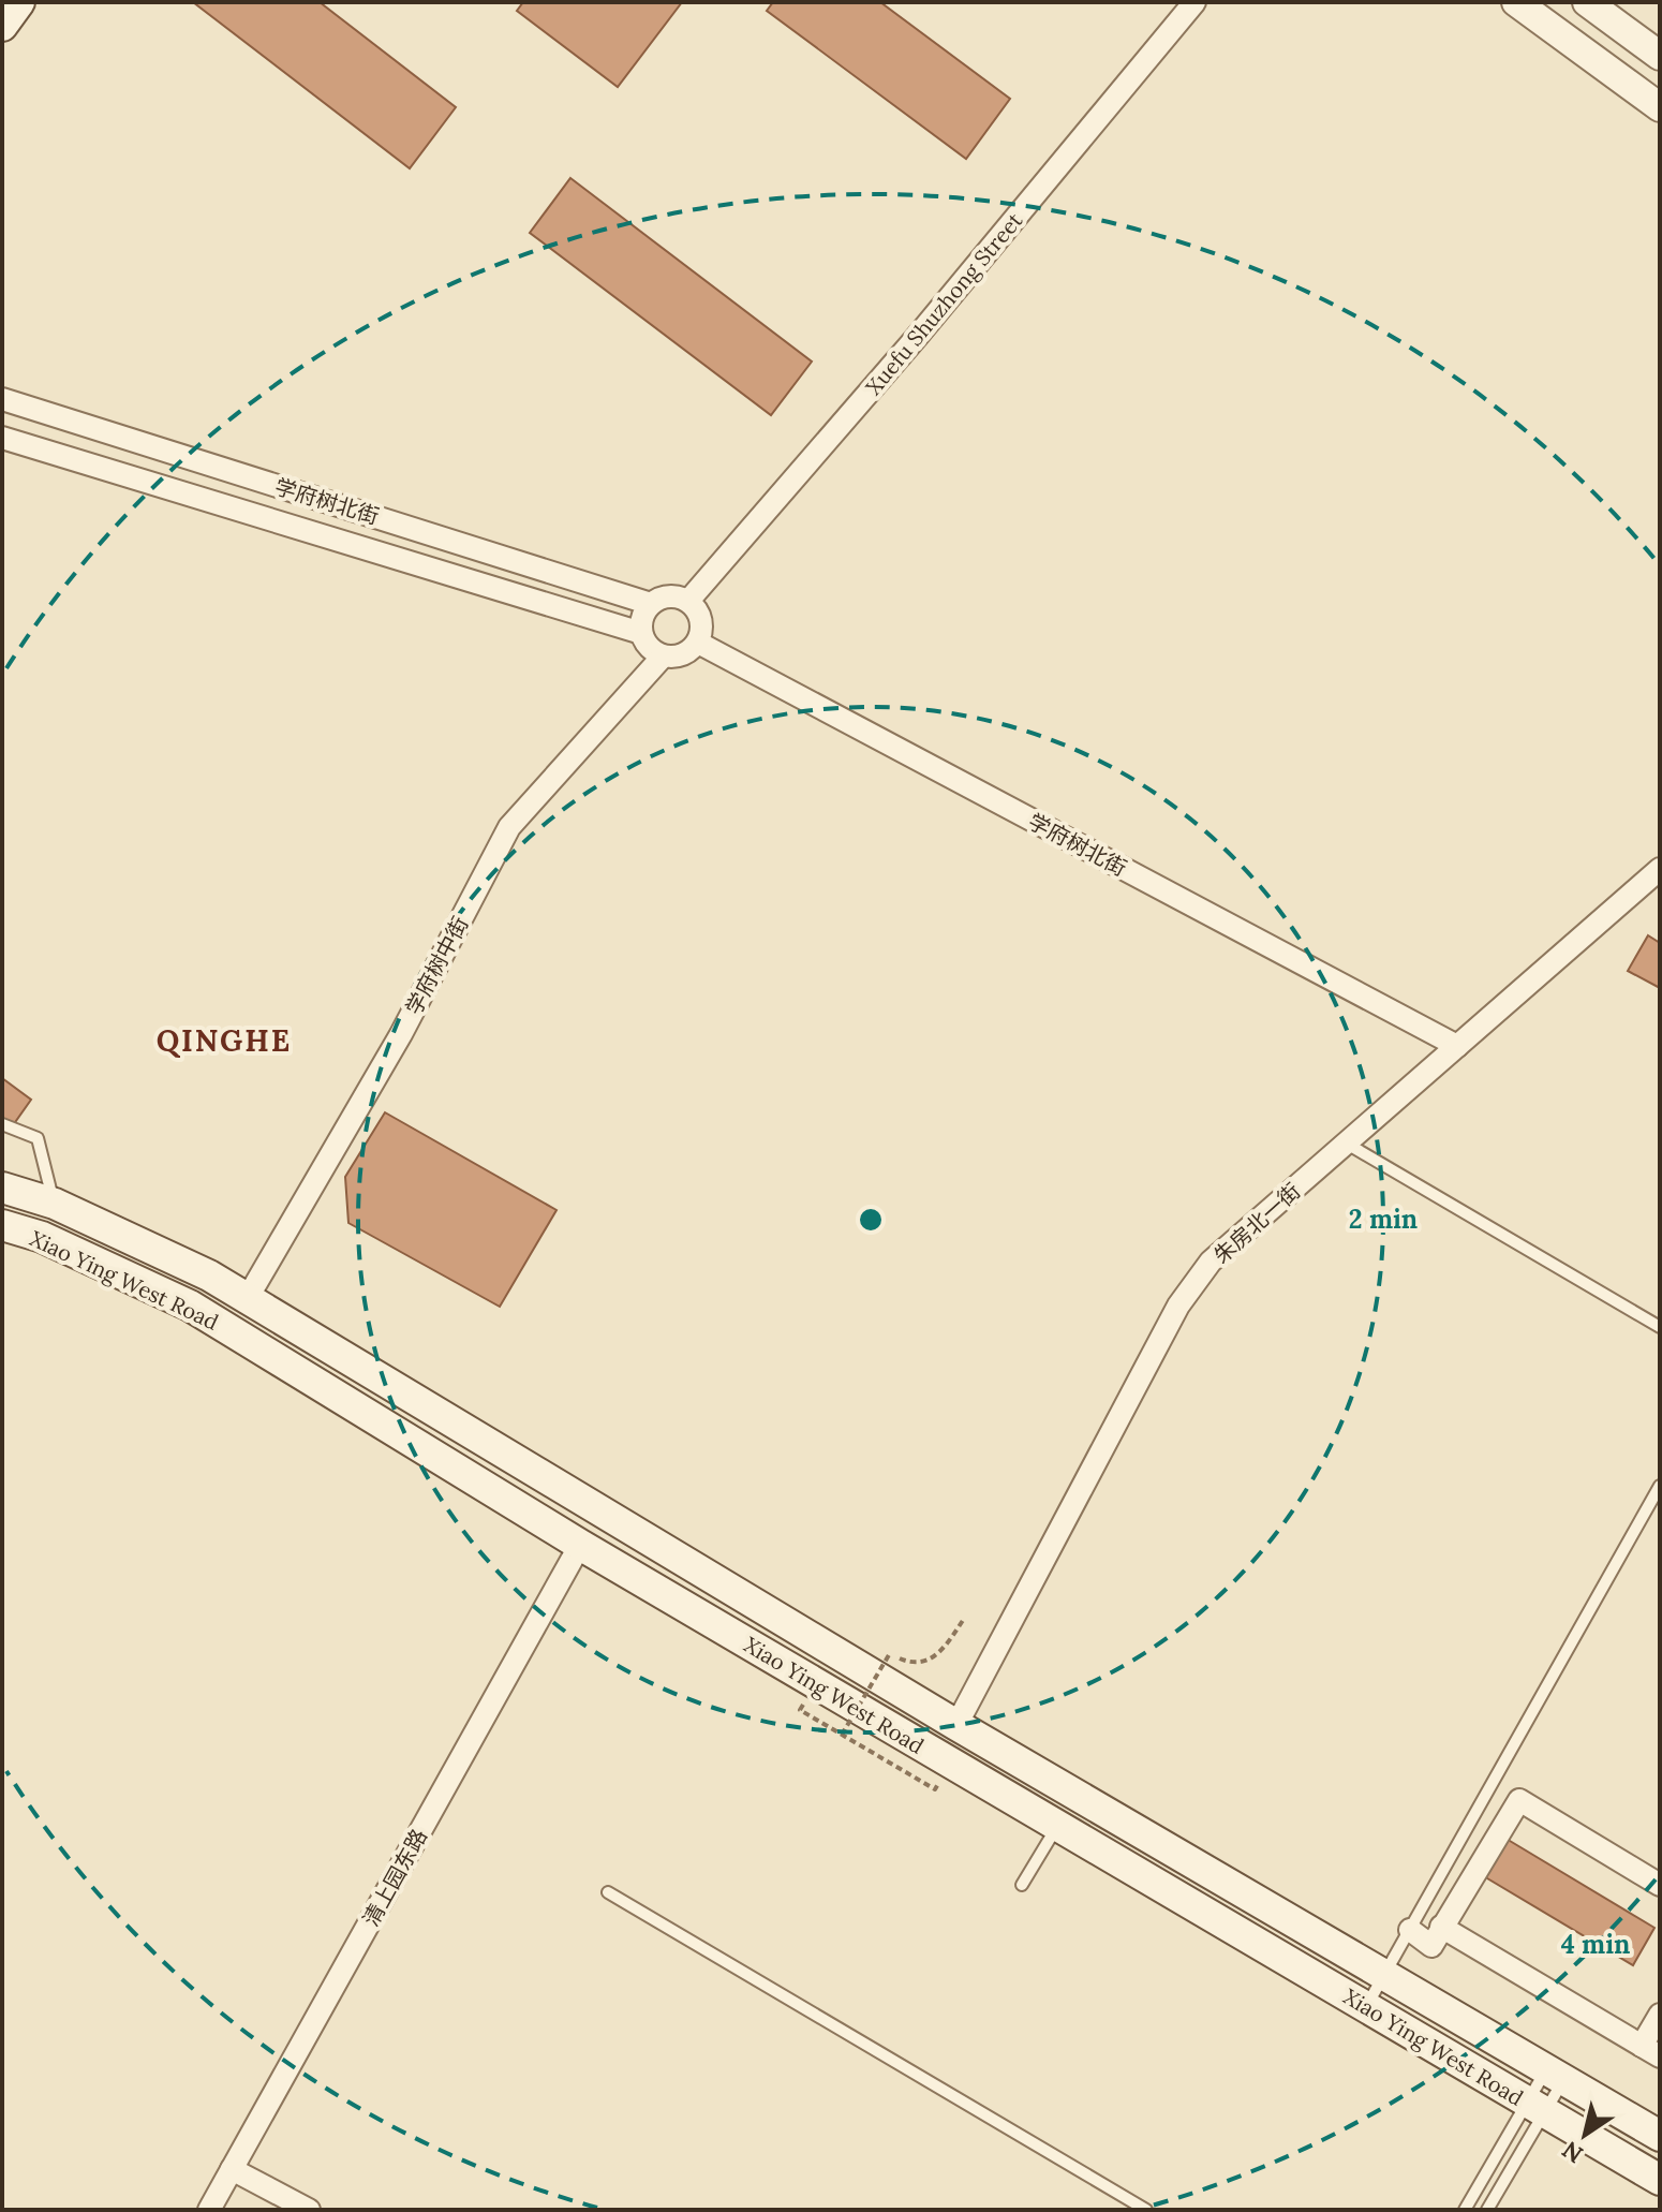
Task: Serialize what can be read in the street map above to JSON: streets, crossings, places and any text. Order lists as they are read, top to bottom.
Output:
{
  "streets": {
    "main road": ["Xiao Ying West Road"],
    "street": [
      "Xuefu Shuzhong Street",
      "学府树北街",
      "学府树中街",
      "朱房北一街",
      "清上园东路"
    ]
  },
  "crossings": [
    ["Xuefu Shuzhong Street", "学府树北街"],
    ["Xuefu Shuzhong Street", "学府树中街"],
    ["学府树北街", "学府树中街"],
    ["学府树北街", "朱房北一街"],
    ["学府树中街", "Xiao Ying West Road"],
    ["朱房北一街", "Xiao Ying West Road"],
    ["Xiao Ying West Road", "清上园东路"]
  ],
  "districts": ["QINGHE"],
  "north": "bottom left",
  "rings": ["2 min", "4 min"]
}
